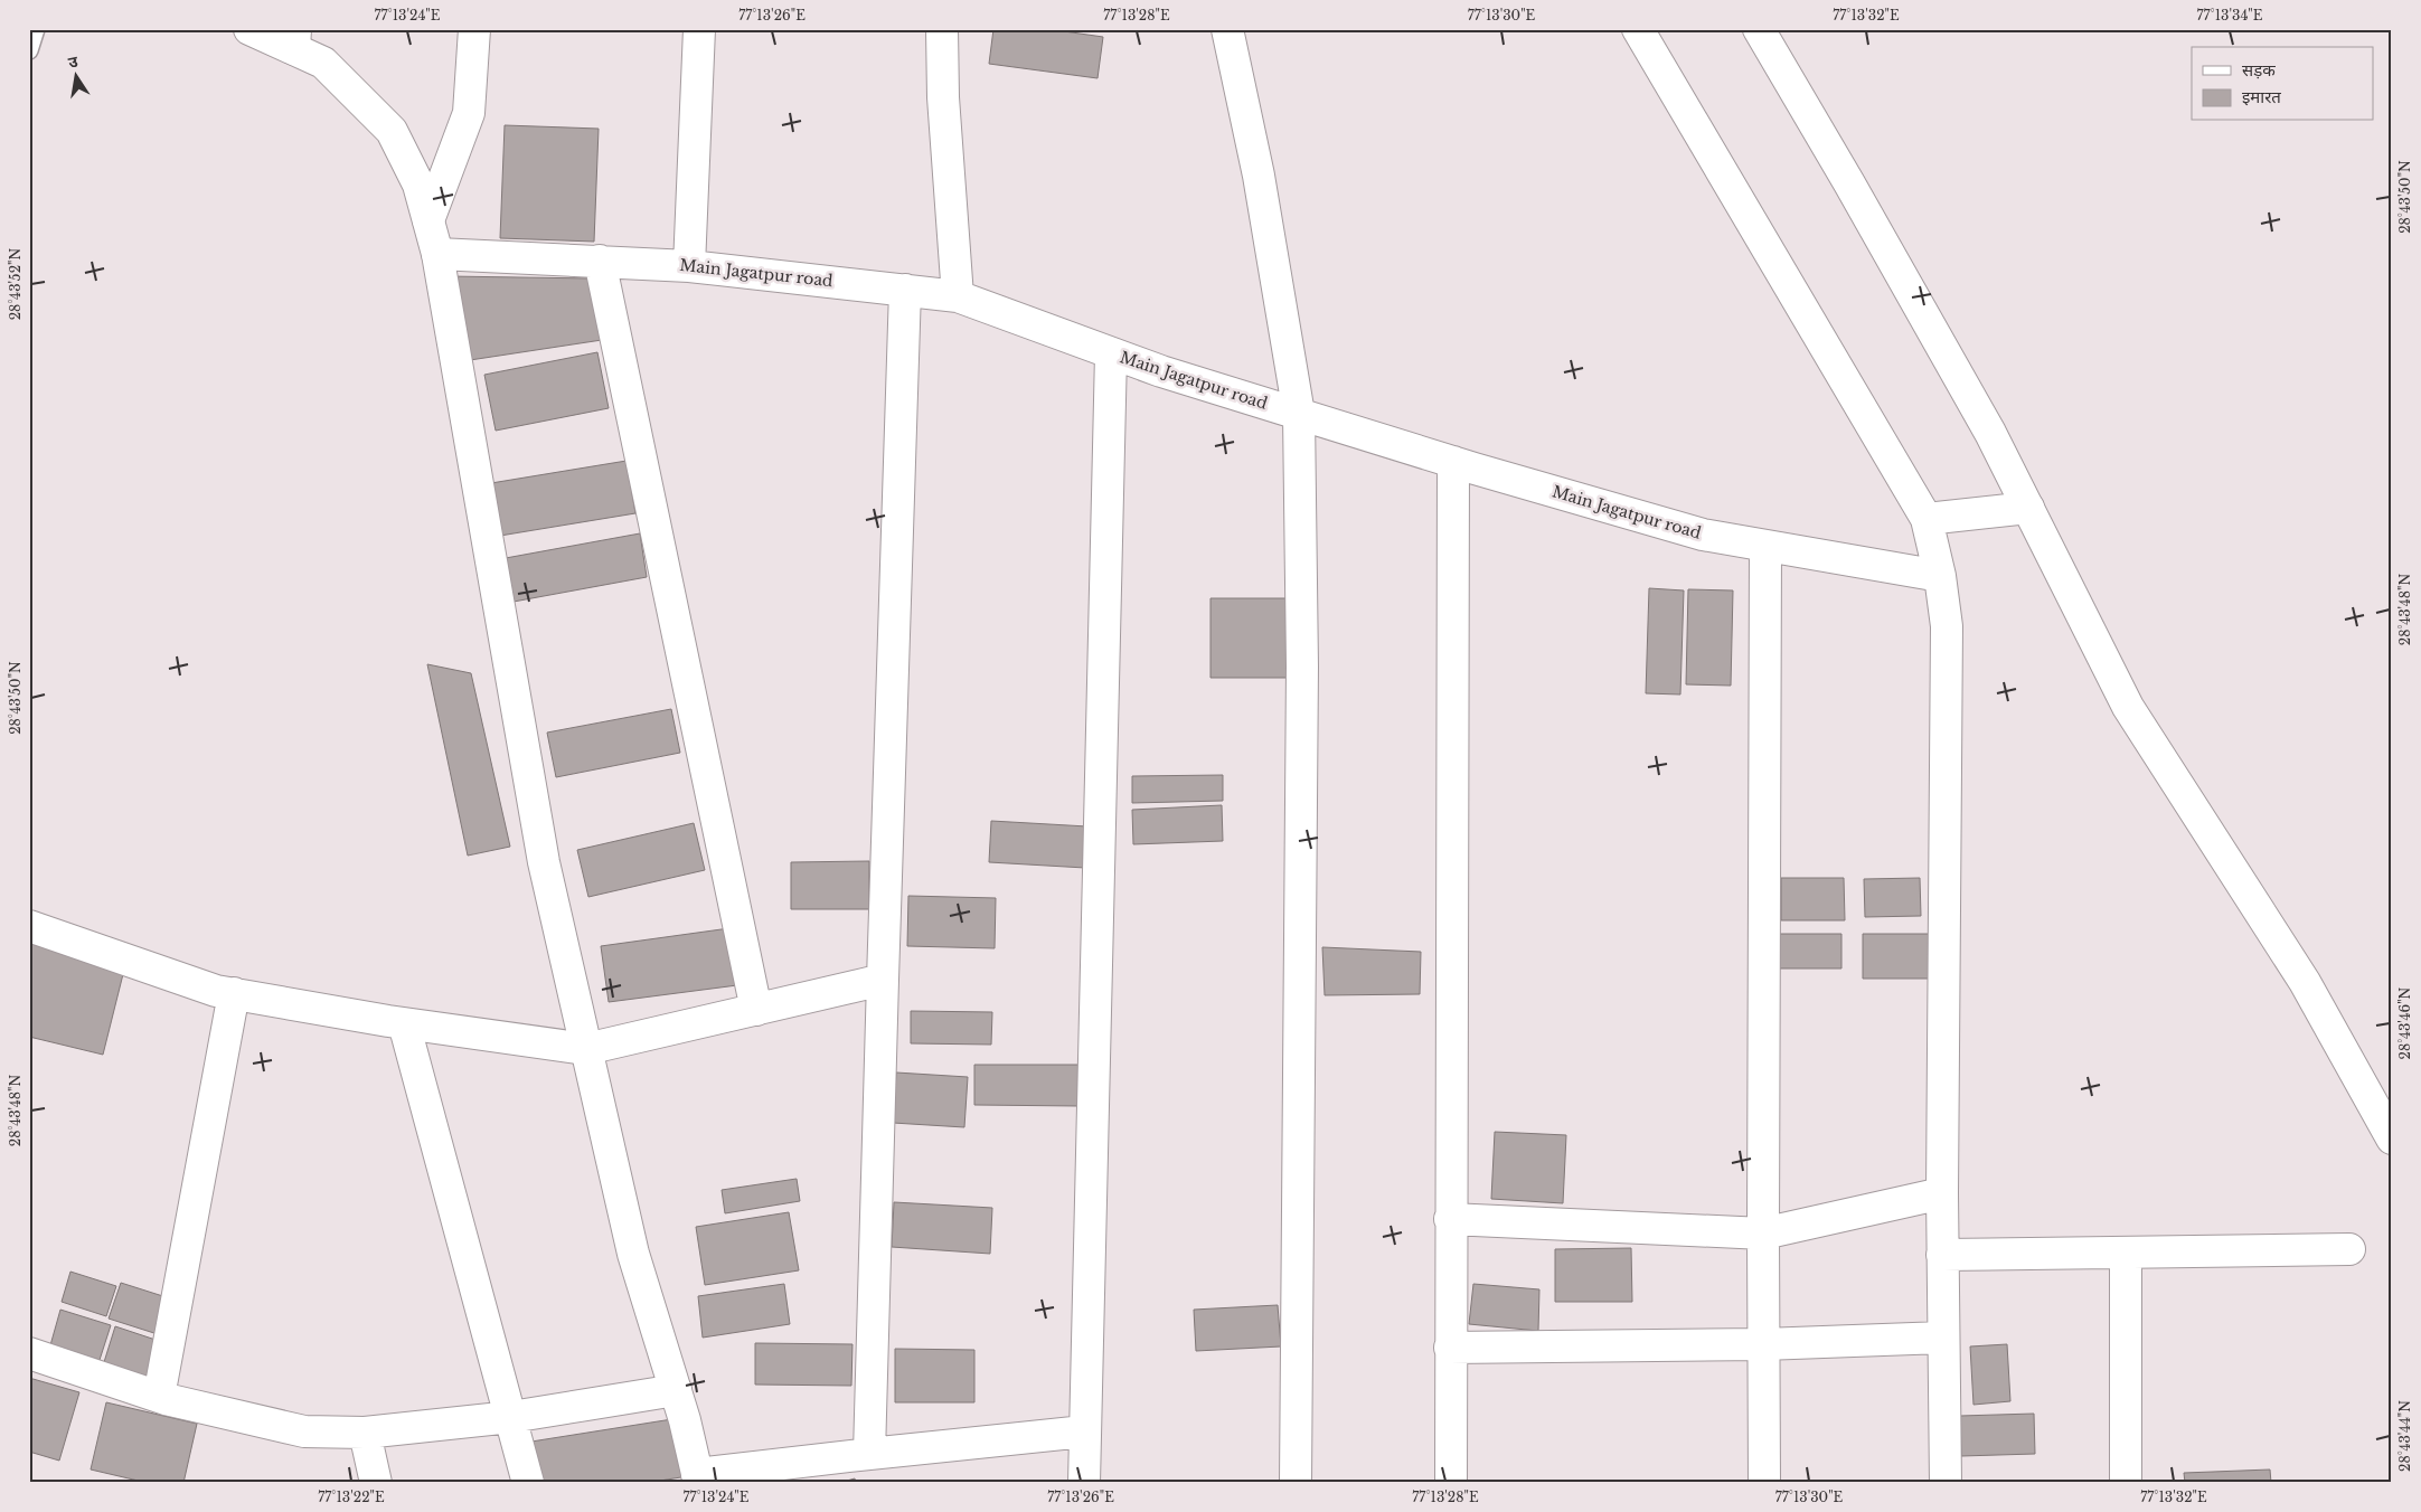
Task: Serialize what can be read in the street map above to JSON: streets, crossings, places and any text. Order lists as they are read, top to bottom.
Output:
{
  "streets": {
    "street": ["Main Jagatpur road"]
  },
  "legend": ["सड़क", "इमारत"],
  "north": "top",
  "coordinates": [
    "77°13'24\"E",
    "77°13'26\"E",
    "77°13'28\"E",
    "77°13'30\"E",
    "77°13'32\"E",
    "77°13'34\"E",
    "28°43'50\"N",
    "28°43'52\"N",
    "28°43'48\"N",
    "28°43'46\"N",
    "28°43'44\"N",
    "77°13'22\"E"
  ]
}
